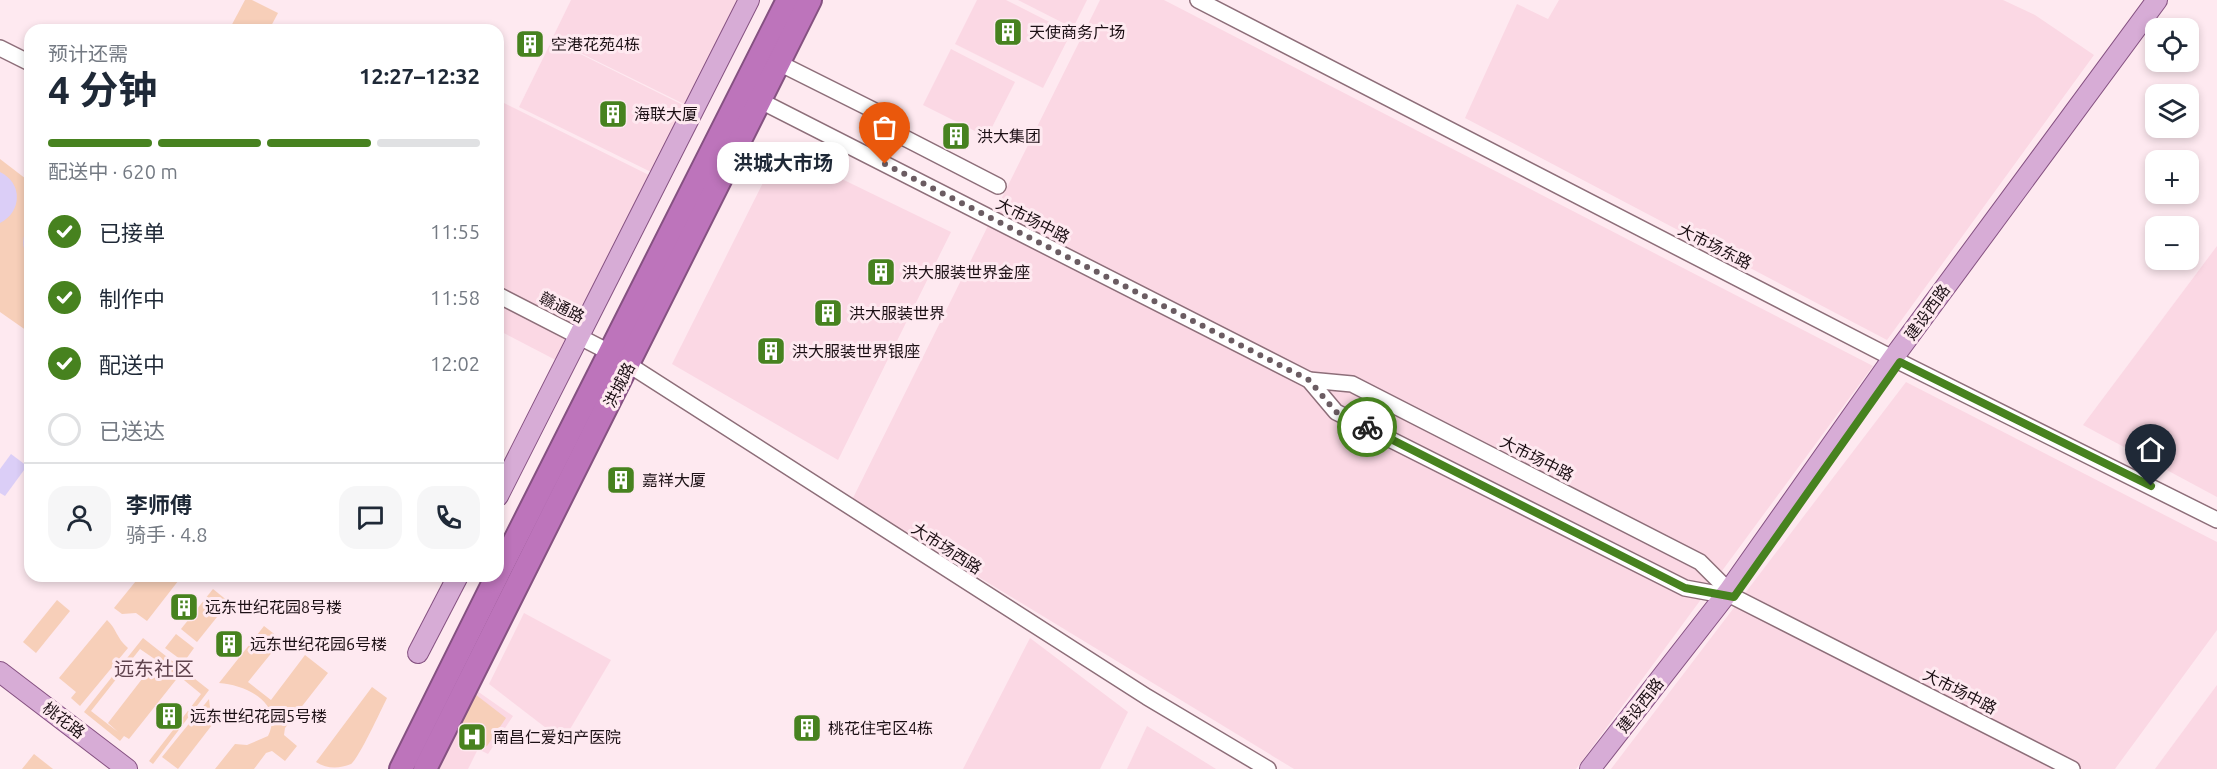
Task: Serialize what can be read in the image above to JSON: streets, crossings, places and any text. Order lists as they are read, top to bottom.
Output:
{
  "streets": {
    "highway": ["洪城路"],
    "main road": ["建设西路", "桃花路"],
    "street": [
      "大市场中路",
      "大市场东路",
      "赣通路",
      "大市场西路"
    ]
  },
  "crossings": [
    ["大市场中路", "建设西路"],
    ["大市场中路", "洪城路"],
    ["大市场东路", "建设西路"],
    ["赣通路", "洪城路"],
    ["赣通路", "大市场西路"],
    ["洪城路", "大市场西路"]
  ],
  "districts": ["远东社区"],
  "places": {
    "building": [
      "天使商务广场",
      "空港花苑4栋",
      "海联大厦",
      "洪大集团",
      "洪大服装世界金座",
      "洪大服装世界",
      "洪大服装世界银座",
      "嘉祥大厦",
      "远东世纪花园8号楼",
      "远东世纪花园6号楼",
      "远东世纪花园5号楼",
      "桃花住宅区4栋"
    ],
    "other": ["洪城大市场"],
    "hospital": ["南昌仁爱妇产医院"]
  },
  "page": {
    "map_buttons": ["+", "−"],
    "heading": ["4 分钟", "预计还需", "12:27–12:32"],
    "panel": ["李师傅", "骑手 · 4.8"],
    "bar": "配送中 · 620 m",
    "bubble": "洪城大市场",
    "list": [
      ["已接单", "11:55"],
      ["制作中", "11:58"],
      ["配送中", "12:02"],
      "已送达"
    ]
  }
}
